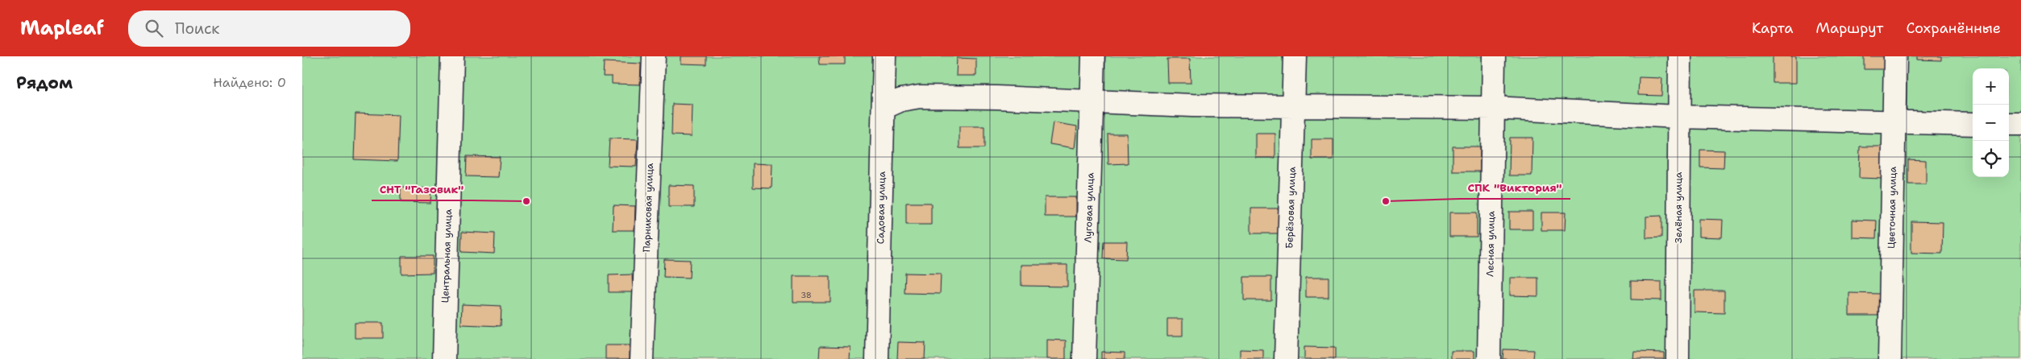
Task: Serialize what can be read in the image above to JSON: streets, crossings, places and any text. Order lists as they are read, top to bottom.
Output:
{
  "streets": {
    "street": [
      "Парниковая улица",
      "Садовая улица",
      "Луговая улица",
      "Берёзовая улица",
      "Зелёная улица",
      "Цветочная улица",
      "Лесная улица",
      "Центральная улица"
    ]
  },
  "places": ["СНТ \"Газовик\"", "СПК \"Виктория\""],
  "house_numbers": ["38"],
  "page": {
    "header": "Mapleaf",
    "search": "Поиск",
    "nav": ["Карта", "Маршрут", "Сохранённые"],
    "heading": ["Рядом", "Найдено: 0"],
    "map_buttons": ["+", "−"]
  }
}
